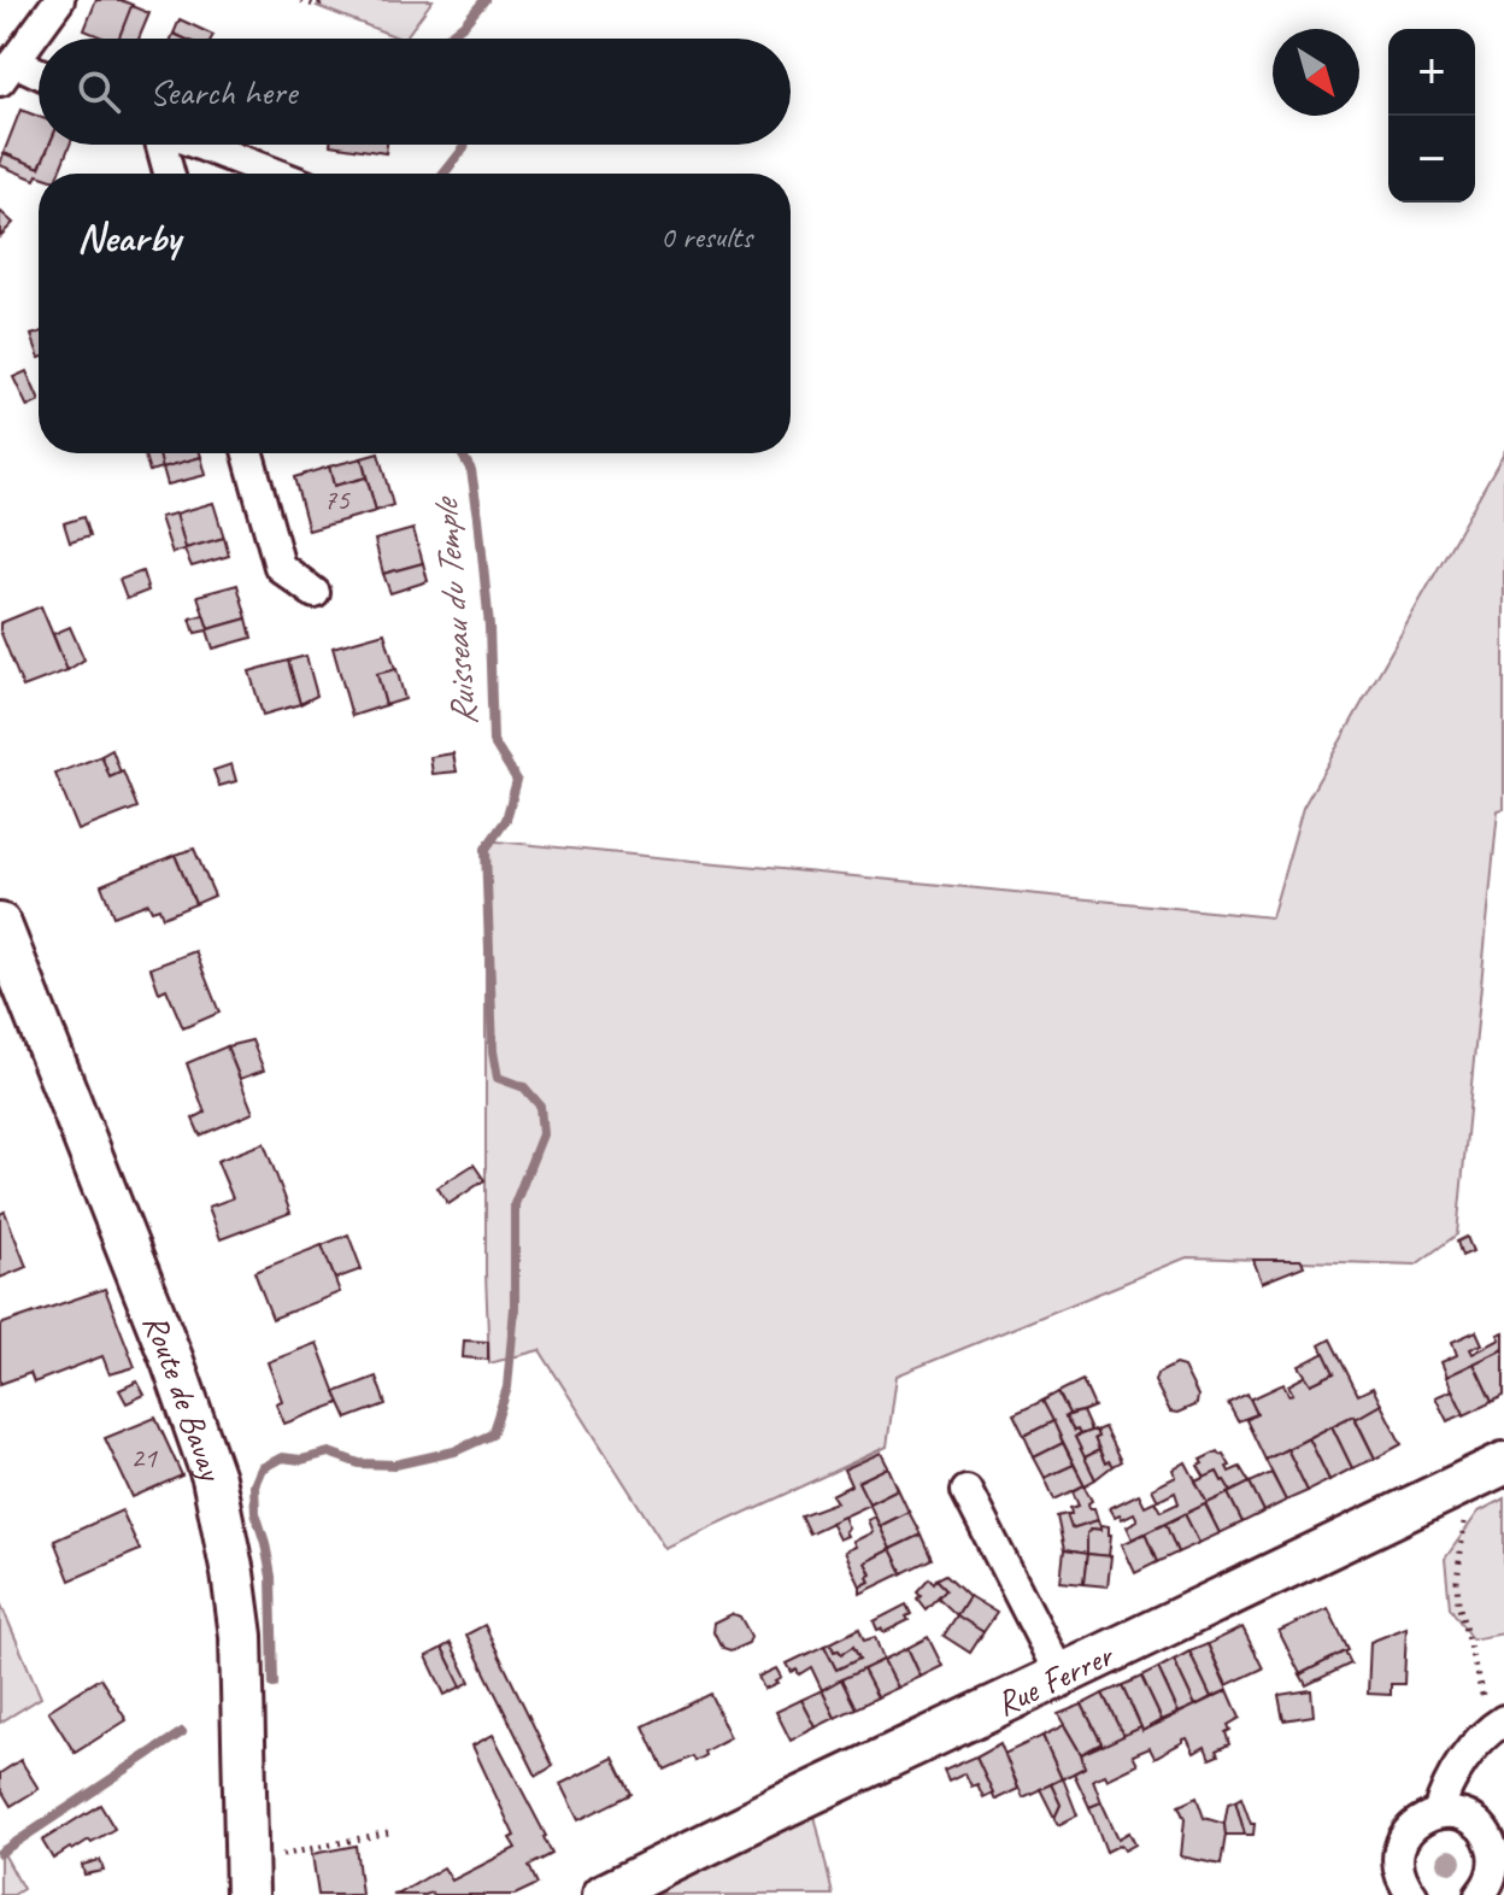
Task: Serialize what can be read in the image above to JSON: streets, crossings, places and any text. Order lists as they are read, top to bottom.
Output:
{
  "streets": {
    "main road": ["Route de Bavay", "Rue Ferrer"]
  },
  "water": ["Ruisseau du Temple"],
  "house_numbers": ["75", "21"],
  "north": "bottom right",
  "page": {
    "map_buttons": ["+", "−"],
    "search": "Search here",
    "heading": ["Nearby", "0 results"]
  }
}
